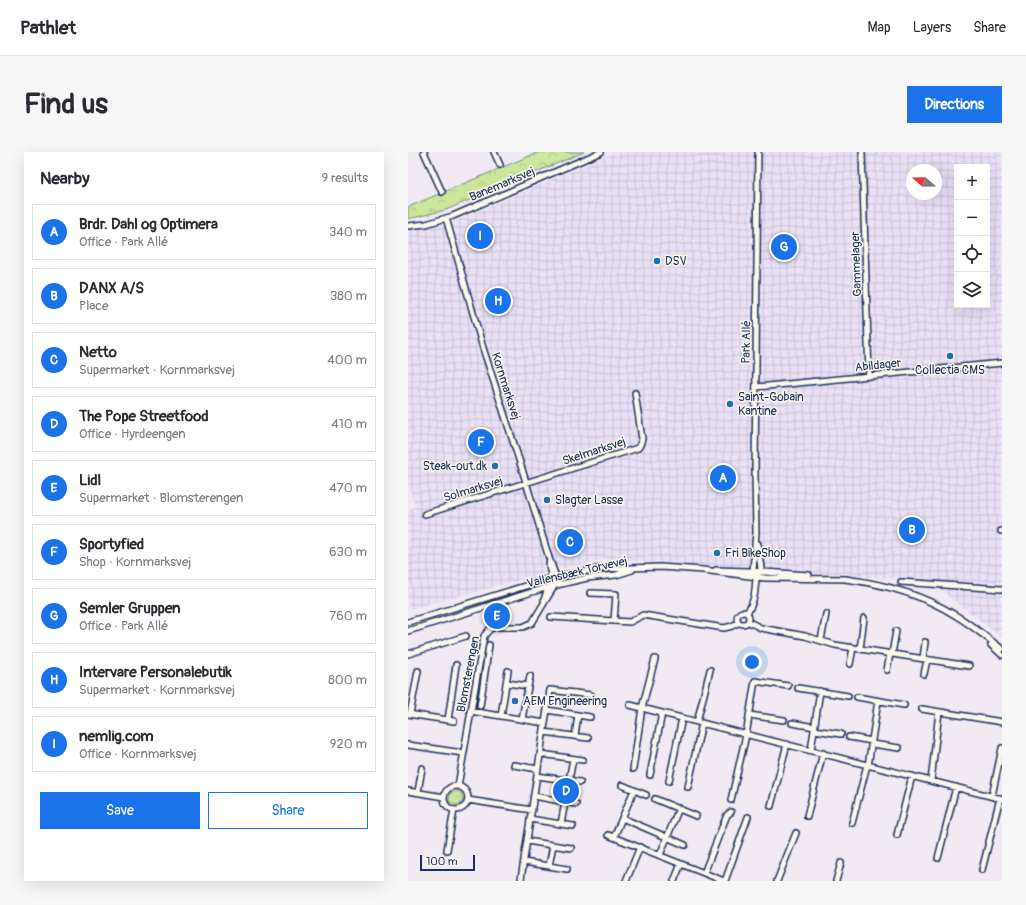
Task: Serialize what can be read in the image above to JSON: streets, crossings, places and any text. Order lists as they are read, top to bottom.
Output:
{
  "streets": {
    "street": [
      "Banemarksvej",
      "Gammelager",
      "Park Allé",
      "Abildager",
      "Kornmarksvej",
      "Skelmarksvej",
      "Solmarksvej",
      "Vallensbæk Torvevej",
      "Blomsterengen"
    ]
  },
  "crossings": [
    ["Banemarksvej", "Kornmarksvej"],
    ["Gammelager", "Abildager"],
    ["Park Allé", "Abildager"],
    ["Park Allé", "Vallensbæk Torvevej"],
    ["Kornmarksvej", "Skelmarksvej"],
    ["Kornmarksvej", "Solmarksvej"],
    ["Kornmarksvej", "Vallensbæk Torvevej"],
    ["Kornmarksvej", "Blomsterengen"],
    ["Skelmarksvej", "Solmarksvej"],
    ["Vallensbæk Torvevej", "Blomsterengen"]
  ],
  "places": [
    "DSV",
    "Collectia CMS",
    "Saint-Gobain Kantine",
    "Steak-out.dk",
    "Slagter Lasse",
    "Fri BikeShop",
    "AEM Engineering"
  ],
  "scale_bar": "100 m",
  "north": "left",
  "page": {
    "header": "Pathlet",
    "nav": ["Map", "Layers", "Share"],
    "buttons": [
      "Directions",
      ["Save", "Share"]
    ],
    "title": "Find us",
    "heading": ["Nearby", "9 results"],
    "map_buttons": ["+", "−"],
    "list": [
      {
        "mark": "A",
        "name": "Brdr. Dahl og Optimera",
        "note": "Office · Park Allé",
        "value": "340 m"
      },
      {
        "mark": "B",
        "name": "DANX A/S",
        "note": "Place",
        "value": "380 m"
      },
      {
        "mark": "C",
        "name": "Netto",
        "note": "Supermarket · Kornmarksvej",
        "value": "400 m"
      },
      {
        "mark": "D",
        "name": "The Pope Streetfood",
        "note": "Office · Hyrdeengen",
        "value": "410 m"
      },
      {
        "mark": "E",
        "name": "Lidl",
        "note": "Supermarket · Blomsterengen",
        "value": "470 m"
      },
      {
        "mark": "F",
        "name": "Sportyfied",
        "note": "Shop · Kornmarksvej",
        "value": "630 m"
      },
      {
        "mark": "G",
        "name": "Semler Gruppen",
        "note": "Office · Park Allé",
        "value": "760 m"
      },
      {
        "mark": "H",
        "name": "Intervare Personalebutik",
        "note": "Supermarket · Kornmarksvej",
        "value": "800 m"
      },
      {
        "mark": "I",
        "name": "nemlig.com",
        "note": "Office · Kornmarksvej",
        "value": "920 m"
      }
    ],
    "pins": [
      "I",
      "G",
      "H",
      "F",
      "A",
      "B",
      "C",
      "E",
      "D"
    ],
    "scale": "100 m"
  }
}
